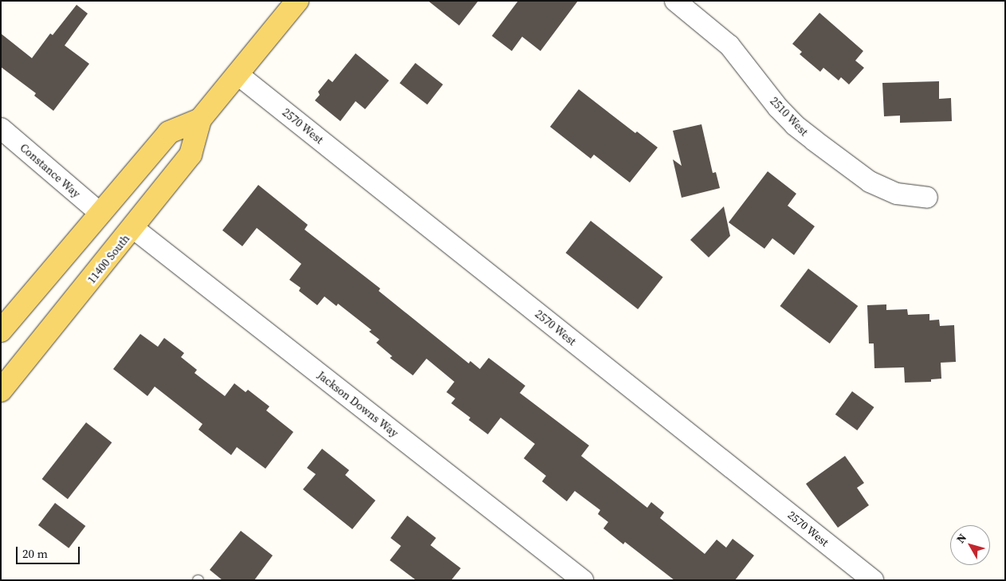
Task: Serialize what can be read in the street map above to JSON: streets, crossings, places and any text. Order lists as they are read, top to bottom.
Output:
{
  "streets": {
    "main road": ["11400 South"],
    "street": [
      "2510 West",
      "2570 West",
      "Constance Way",
      "Jackson Downs Way"
    ]
  },
  "crossings": [
    ["2570 West", "11400 South"],
    ["Constance Way", "11400 South"],
    ["11400 South", "Jackson Downs Way"]
  ],
  "scale_bar": "20 m",
  "north": "top left"
}
